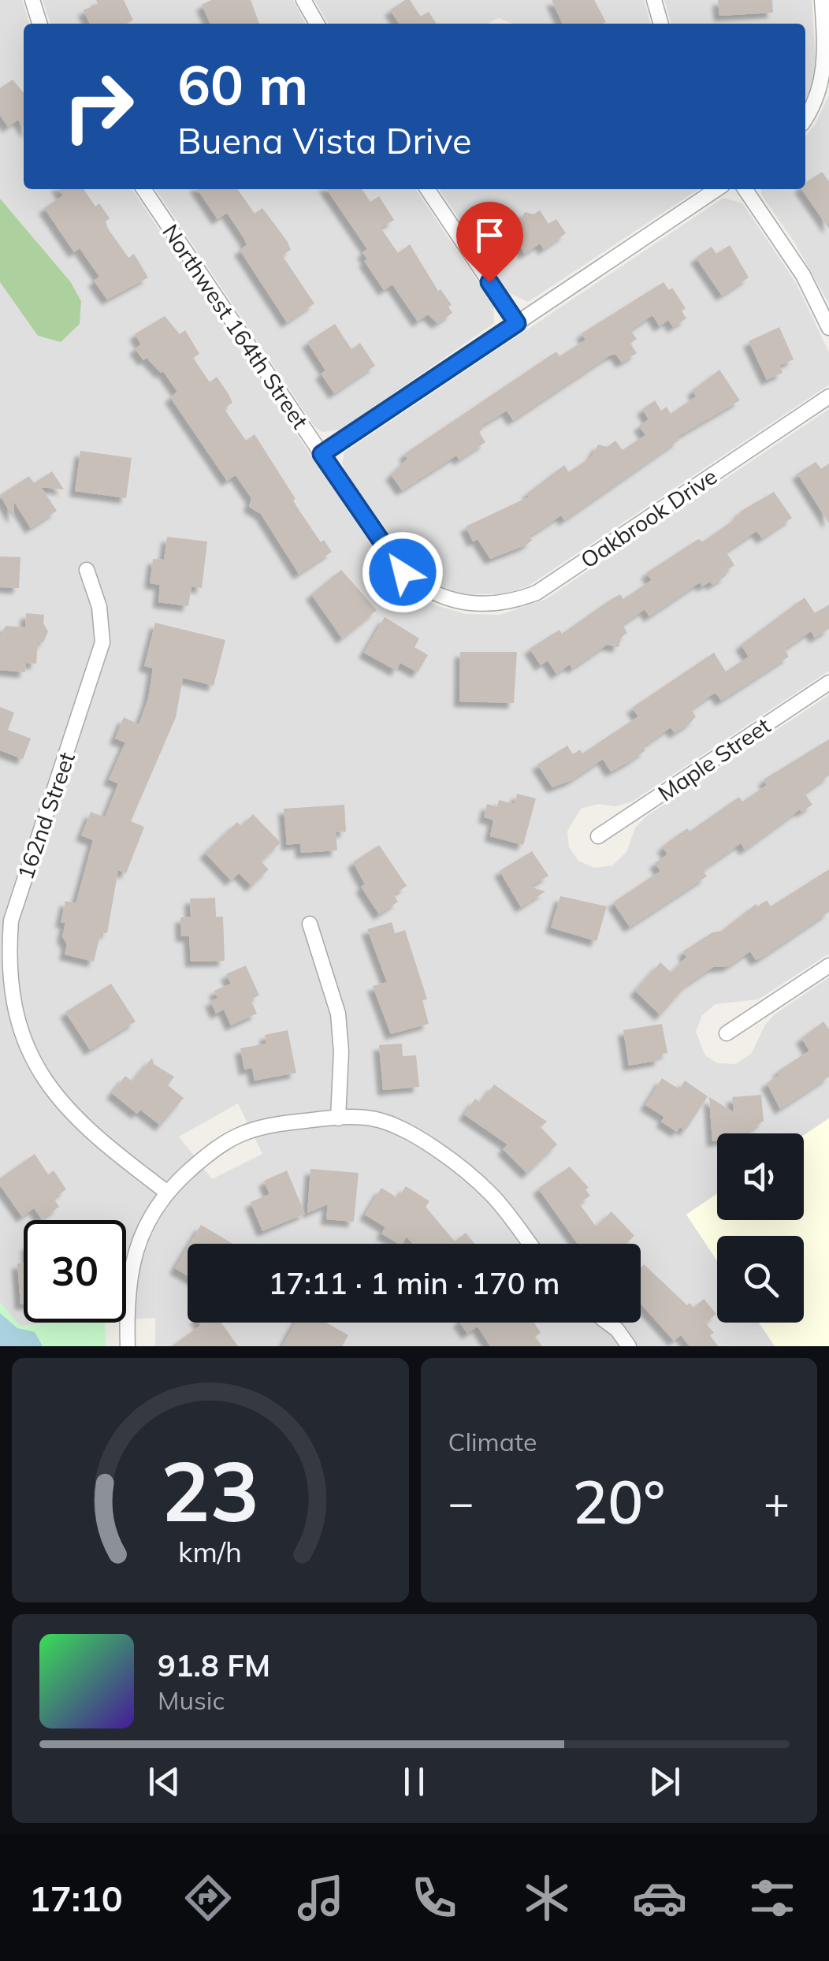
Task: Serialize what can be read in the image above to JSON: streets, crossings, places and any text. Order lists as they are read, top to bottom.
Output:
{
  "streets": {
    "street": [
      "Northwest 164th Street",
      "Oakbrook Drive",
      "Maple Street",
      "162nd Street"
    ]
  },
  "crossings": [
    ["Northwest 164th Street", "Oakbrook Drive"]
  ],
  "page": {
    "turn": ["60 m", "Buena Vista Drive"],
    "limit": "30",
    "trip": "17:11 · 1 min · 170 m",
    "tile": "Climate",
    "heat": ["−", "20°", "+"],
    "song": ["91.8 FM", "Music"],
    "tabs": "17:10",
    "gauge": ["23", "km/h"]
  }
}
